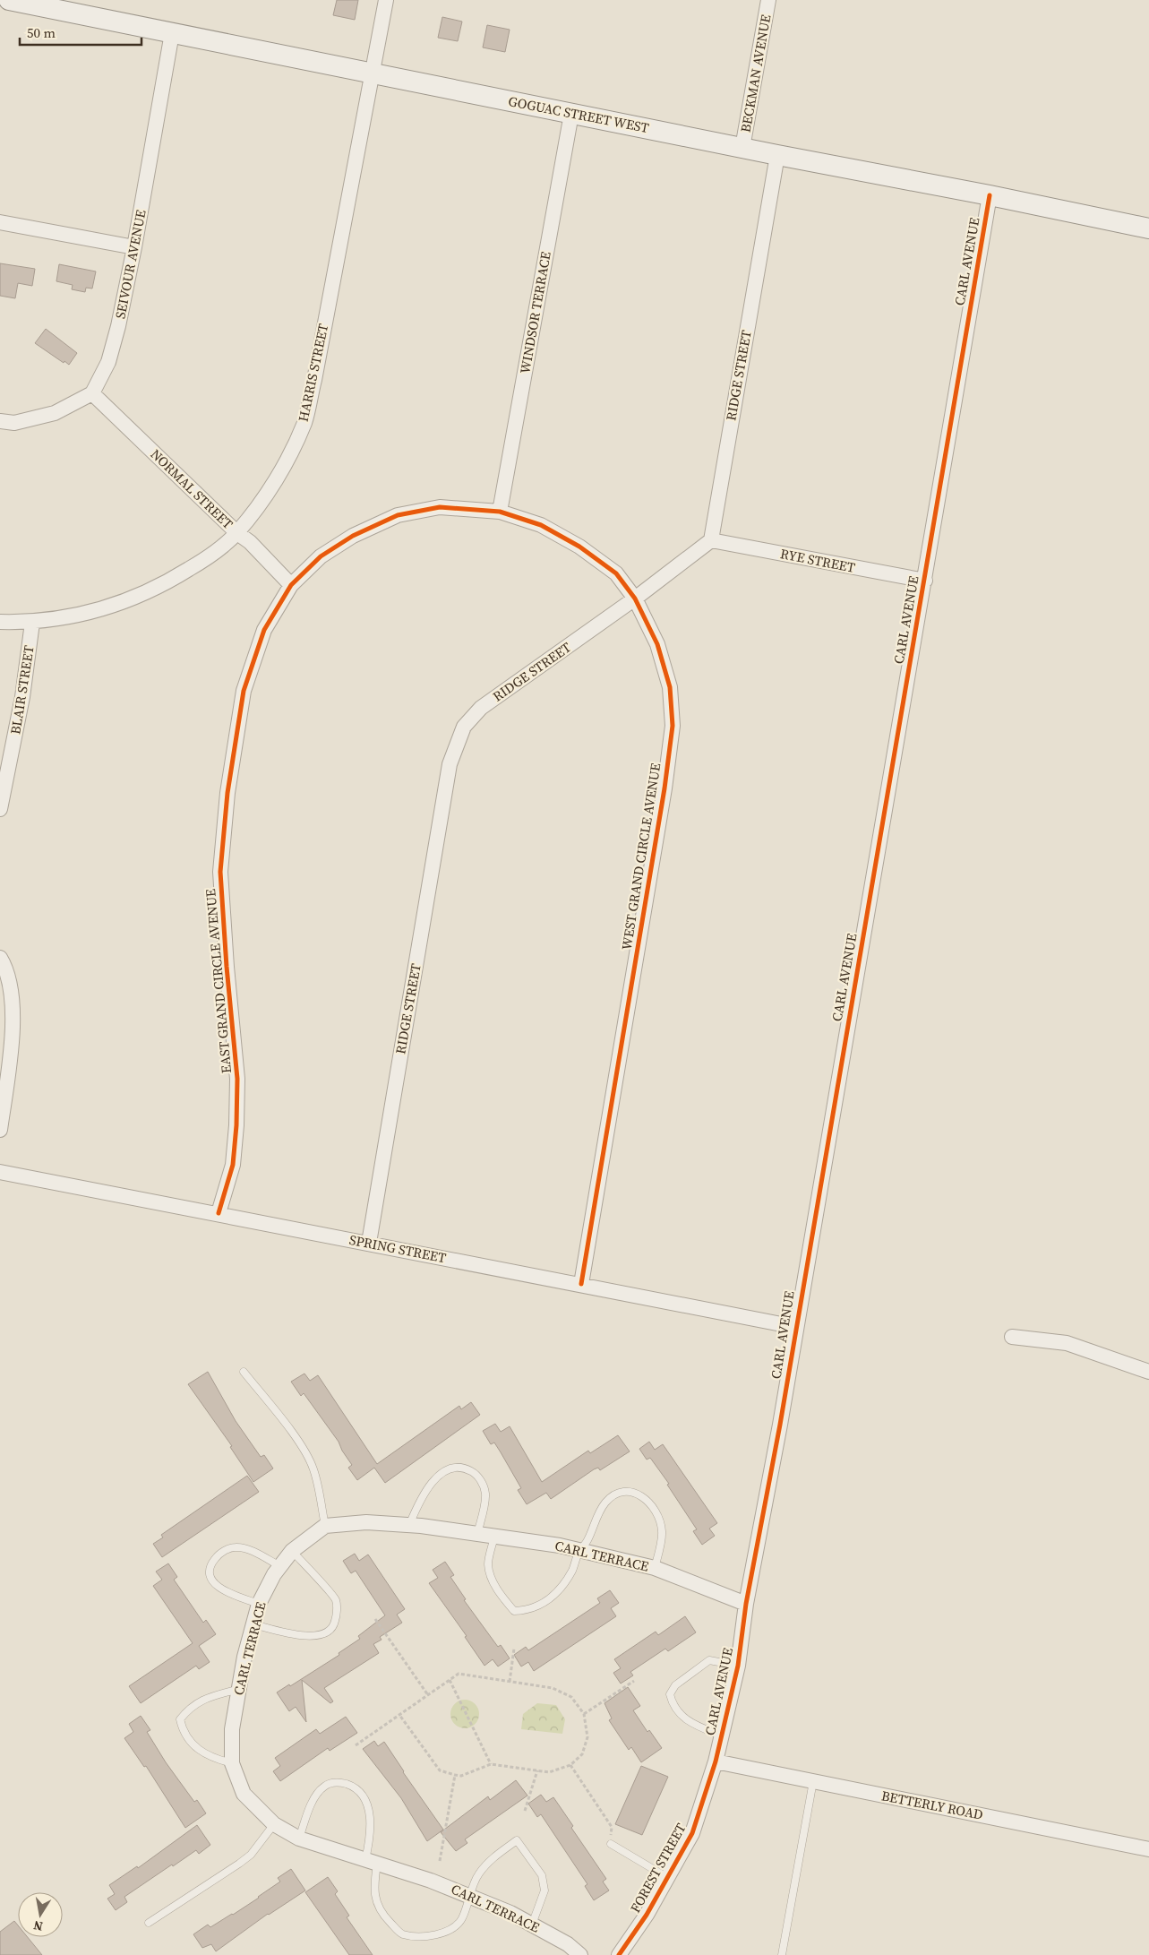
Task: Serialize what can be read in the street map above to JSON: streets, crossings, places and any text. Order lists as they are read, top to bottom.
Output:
{
  "streets": {
    "street": [
      "BECKMAN AVENUE",
      "GOGUAC STREET WEST",
      "CARL AVENUE",
      "SEIVOUR AVENUE",
      "WINDSOR TERRACE",
      "HARRIS STREET",
      "RIDGE STREET",
      "NORMAL STREET",
      "RYE STREET",
      "BLAIR STREET",
      "WEST GRAND CIRCLE AVENUE",
      "EAST GRAND CIRCLE AVENUE",
      "SPRING STREET",
      "CARL TERRACE",
      "BETTERLY ROAD",
      "FOREST STREET"
    ]
  },
  "crossings": [
    ["BECKMAN AVENUE", "GOGUAC STREET WEST"],
    ["GOGUAC STREET WEST", "CARL AVENUE"],
    ["GOGUAC STREET WEST", "SEIVOUR AVENUE"],
    ["GOGUAC STREET WEST", "WINDSOR TERRACE"],
    ["GOGUAC STREET WEST", "HARRIS STREET"],
    ["GOGUAC STREET WEST", "RIDGE STREET"],
    ["CARL AVENUE", "RYE STREET"],
    ["CARL AVENUE", "SPRING STREET"],
    ["CARL AVENUE", "CARL TERRACE"],
    ["CARL AVENUE", "BETTERLY ROAD"],
    ["CARL AVENUE", "FOREST STREET"],
    ["SEIVOUR AVENUE", "NORMAL STREET"],
    ["WINDSOR TERRACE", "WEST GRAND CIRCLE AVENUE"],
    ["WINDSOR TERRACE", "EAST GRAND CIRCLE AVENUE"],
    ["HARRIS STREET", "NORMAL STREET"],
    ["HARRIS STREET", "BLAIR STREET"],
    ["RIDGE STREET", "RYE STREET"],
    ["RIDGE STREET", "WEST GRAND CIRCLE AVENUE"],
    ["RIDGE STREET", "SPRING STREET"],
    ["NORMAL STREET", "EAST GRAND CIRCLE AVENUE"],
    ["WEST GRAND CIRCLE AVENUE", "EAST GRAND CIRCLE AVENUE"],
    ["WEST GRAND CIRCLE AVENUE", "SPRING STREET"],
    ["EAST GRAND CIRCLE AVENUE", "SPRING STREET"],
    ["BETTERLY ROAD", "FOREST STREET"]
  ],
  "scale_bar": "50 m",
  "north": "bottom"
}
